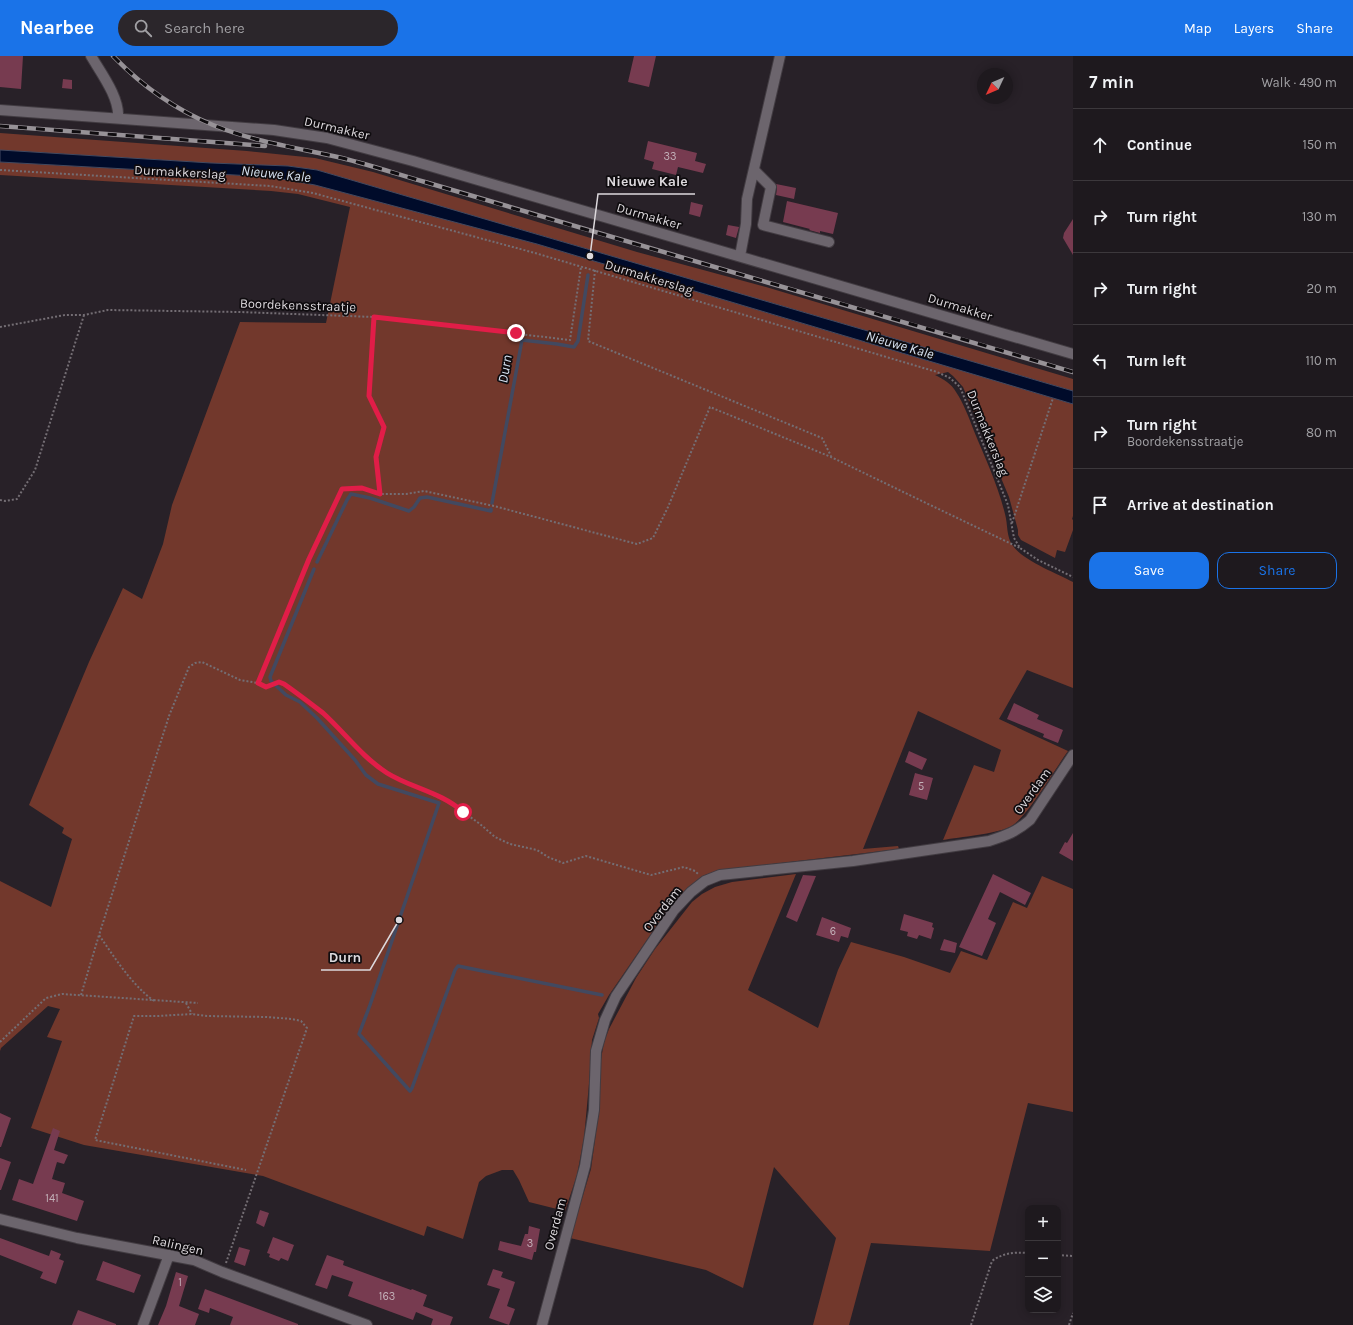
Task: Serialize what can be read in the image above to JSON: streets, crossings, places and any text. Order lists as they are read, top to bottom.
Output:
{
  "streets": {
    "street": ["Durmakker", "Overdam", "Ralingen"],
    "path": ["Durmakkerslag", "Boordekensstraatje"]
  },
  "crossings": [
    ["Durmakkerslag", "Boordekensstraatje"]
  ],
  "water": ["Nieuwe Kale", "Durn"],
  "places": ["Nieuwe Kale", "Durn"],
  "house_numbers": [
    "33",
    "5",
    "6",
    "141",
    "3",
    "1",
    "163"
  ],
  "north": "bottom left",
  "page": {
    "header": "Nearbee",
    "search": "Search here",
    "nav": ["Map", "Layers", "Share"],
    "heading": ["7 min", "Walk · 490 m"],
    "list": [
      ["Continue", "150 m"],
      ["Turn right", "130 m"],
      ["Turn right", "20 m"],
      ["Turn left", "110 m"],
      ["Turn right", "Boordekensstraatje", "80 m"],
      "Arrive at destination"
    ],
    "buttons": ["Save", "Share"],
    "map_buttons": ["+", "−"]
  }
}
